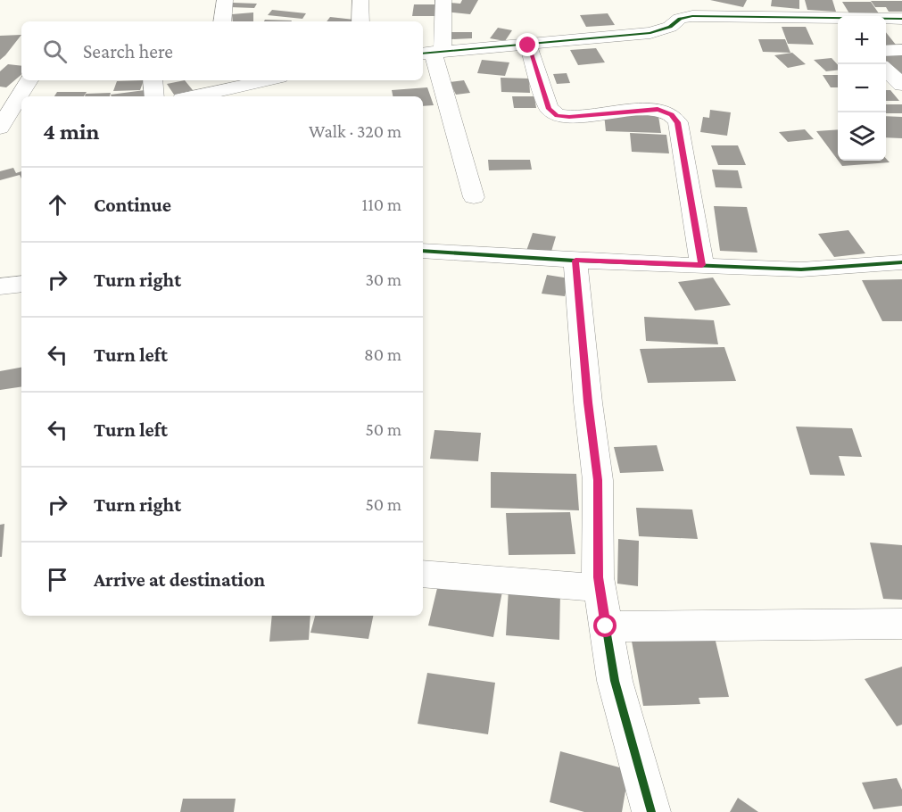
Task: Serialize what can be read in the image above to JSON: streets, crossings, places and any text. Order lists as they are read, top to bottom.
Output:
{
  "page": {
    "map_buttons": ["+", "−"],
    "search": "Search here",
    "heading": ["4 min", "Walk · 320 m"],
    "list": [
      ["Continue", "110 m"],
      ["Turn right", "30 m"],
      ["Turn left", "80 m"],
      ["Turn left", "50 m"],
      ["Turn right", "50 m"],
      "Arrive at destination"
    ]
  }
}
